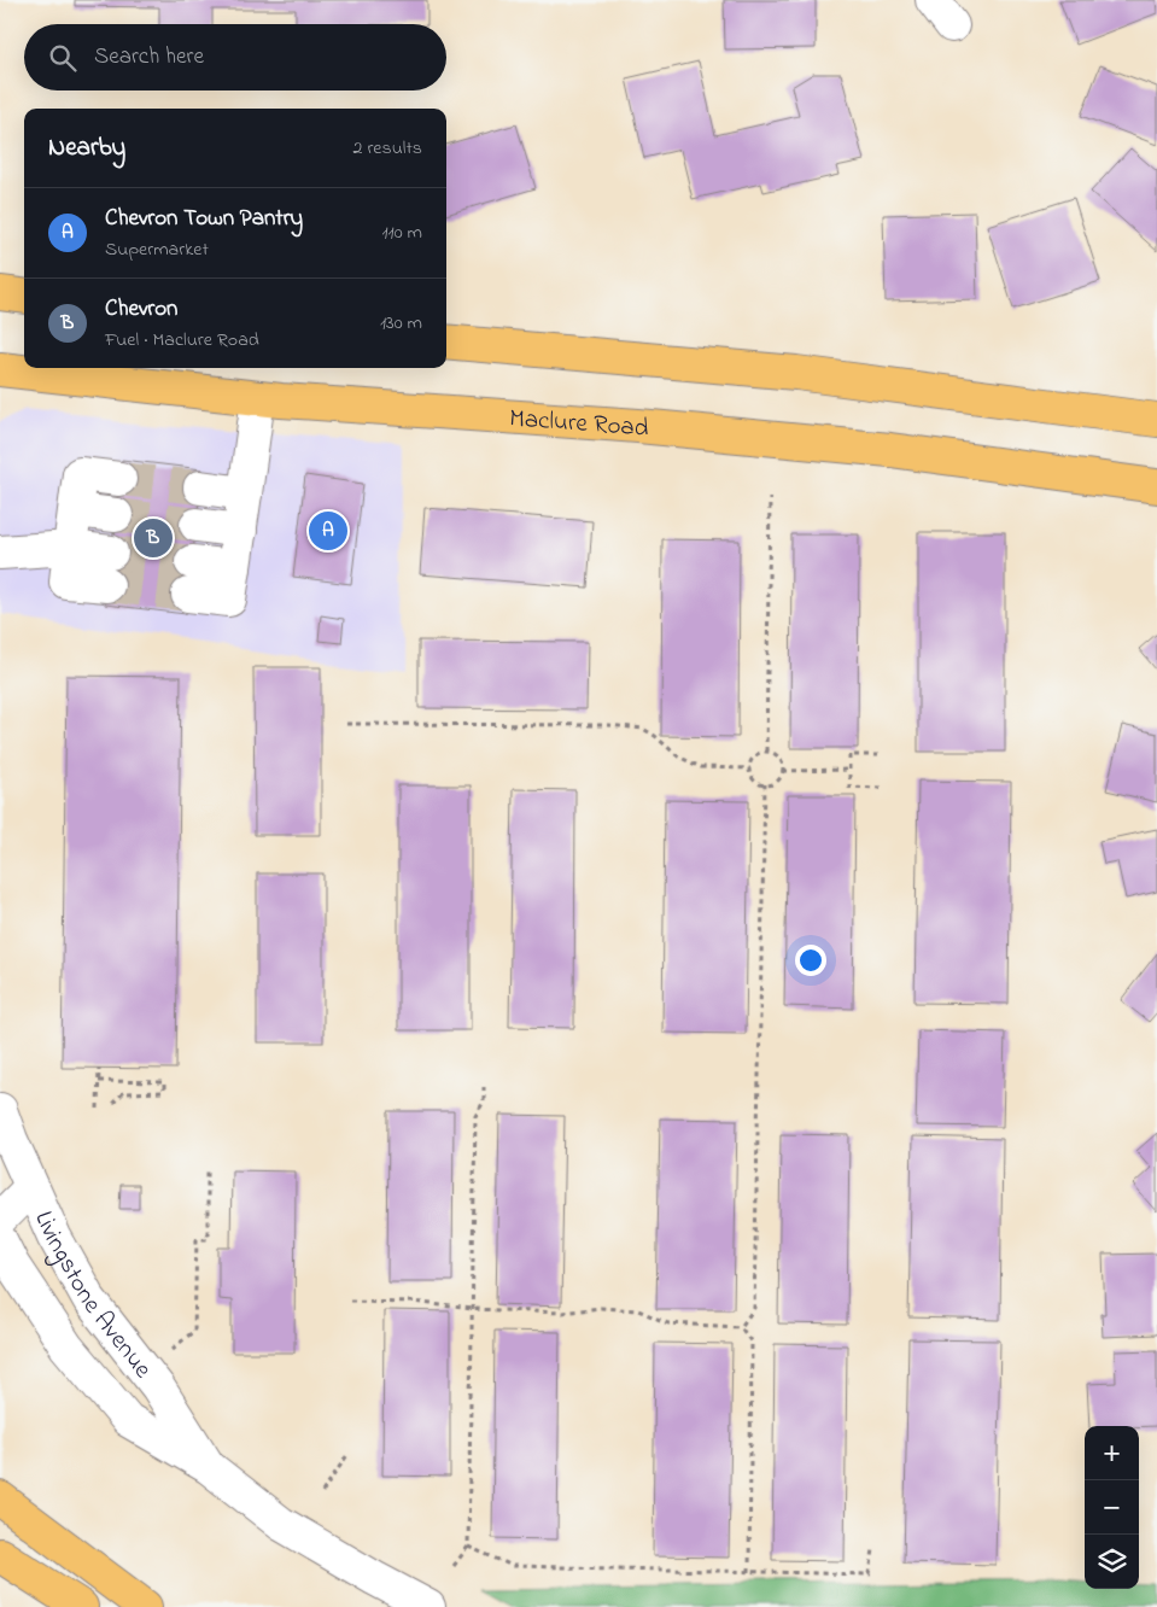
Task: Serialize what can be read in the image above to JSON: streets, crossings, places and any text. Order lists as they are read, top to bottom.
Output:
{
  "streets": {
    "main road": ["Maclure Road"],
    "street": ["Livingstone Avenue"]
  },
  "page": {
    "search": "Search here",
    "heading": ["Nearby", "2 results"],
    "list": [
      {
        "mark": "A",
        "name": "Chevron Town Pantry",
        "note": "Supermarket",
        "value": "110 m"
      },
      {
        "mark": "B",
        "name": "Chevron",
        "note": "Fuel · Maclure Road",
        "value": "130 m"
      }
    ],
    "pins": ["A", "B"],
    "map_buttons": ["+", "−"]
  }
}
